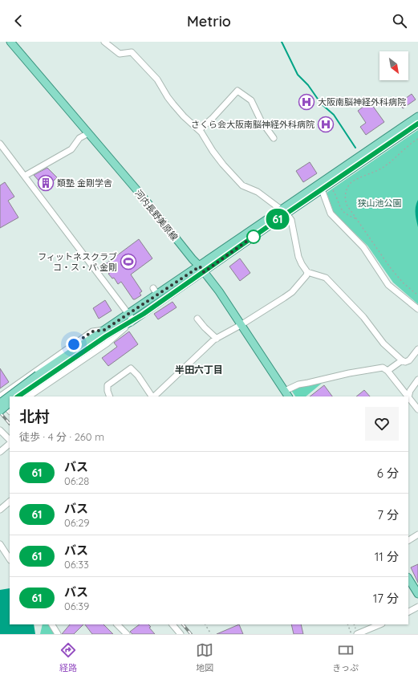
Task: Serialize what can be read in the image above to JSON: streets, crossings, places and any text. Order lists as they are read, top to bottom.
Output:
{
  "streets": {
    "main road": ["河内長野美原線"]
  },
  "districts": ["半田六丁目"],
  "parks": ["狭山池公園"],
  "places": {
    "hospital": ["大阪南脳神経外科病院", "さくら会大阪南脳神経外科病院"],
    "building": ["類塾 金剛学舎"],
    "sports": ["フィットネスクラブ コ・ス・パ 金剛"]
  },
  "lines": ["bus line 61"],
  "north": "bottom right",
  "page": {
    "header": "Metrio",
    "on_map": "61",
    "heading": ["北村", "徒歩 · 4 分 · 260 m"],
    "list": [
      {
        "mark": "61",
        "name": "バス",
        "note": "06:28",
        "value": "6 分"
      },
      {
        "mark": "61",
        "name": "バス",
        "note": "06:29",
        "value": "7 分"
      },
      {
        "mark": "61",
        "name": "バス",
        "note": "06:33",
        "value": "11 分"
      },
      {
        "mark": "61",
        "name": "バス",
        "note": "06:39",
        "value": "17 分"
      }
    ],
    "tabs": ["経路", "地図", "きっぷ"]
  }
}
